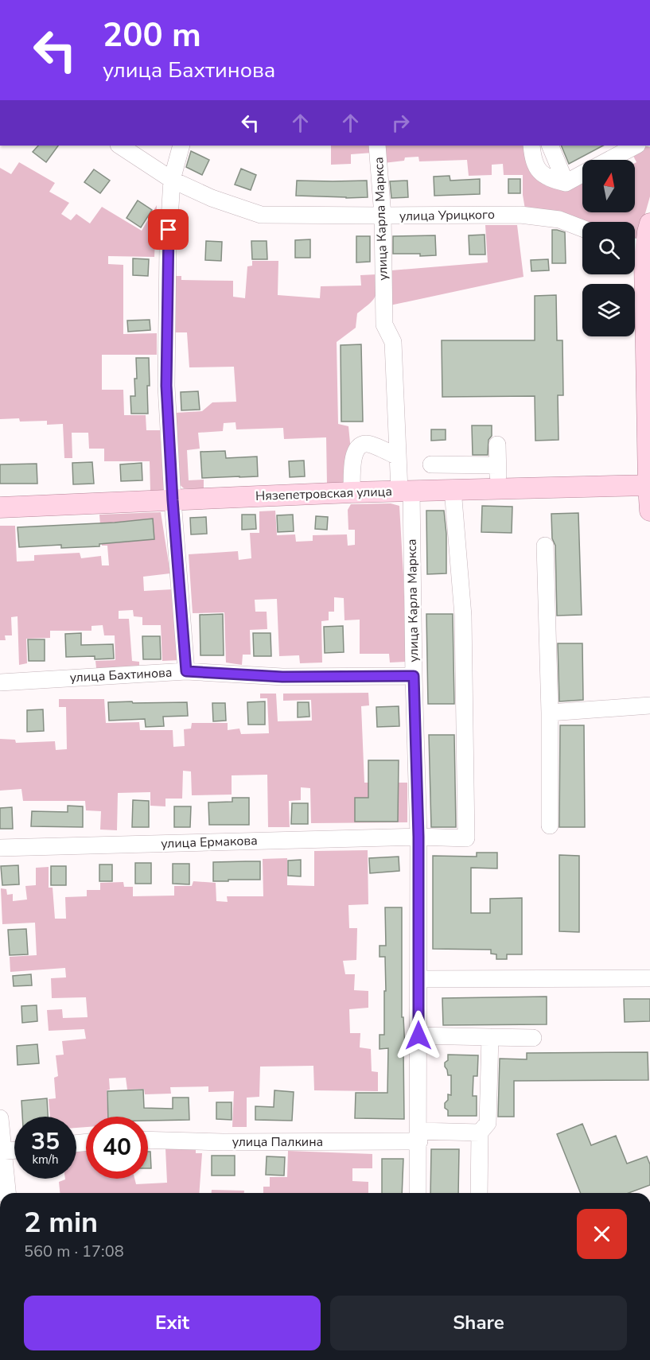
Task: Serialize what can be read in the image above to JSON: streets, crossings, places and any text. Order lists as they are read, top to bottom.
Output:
{
  "streets": {
    "main road": ["Нязепетровская улица"],
    "street": [
      "улица Урицкого",
      "улица Карла Маркса",
      "улица Бахтинова",
      "улица Ермакова",
      "улица Палкина"
    ]
  },
  "crossings": [
    ["улица Урицкого", "улица Карла Маркса"],
    ["улица Карла Маркса", "Нязепетровская улица"],
    ["улица Карла Маркса", "улица Бахтинова"],
    ["улица Карла Маркса", "улица Ермакова"],
    ["улица Карла Маркса", "улица Палкина"],
    ["Нязепетровская улица", "улица Ермакова"]
  ],
  "north": "top",
  "page": {
    "turn": ["200 m", "улица Бахтинова"],
    "speed": "35 km/h",
    "limit": "40",
    "heading": ["2 min", "560 m · 17:08"],
    "buttons": ["Exit", "Share"]
  }
}
